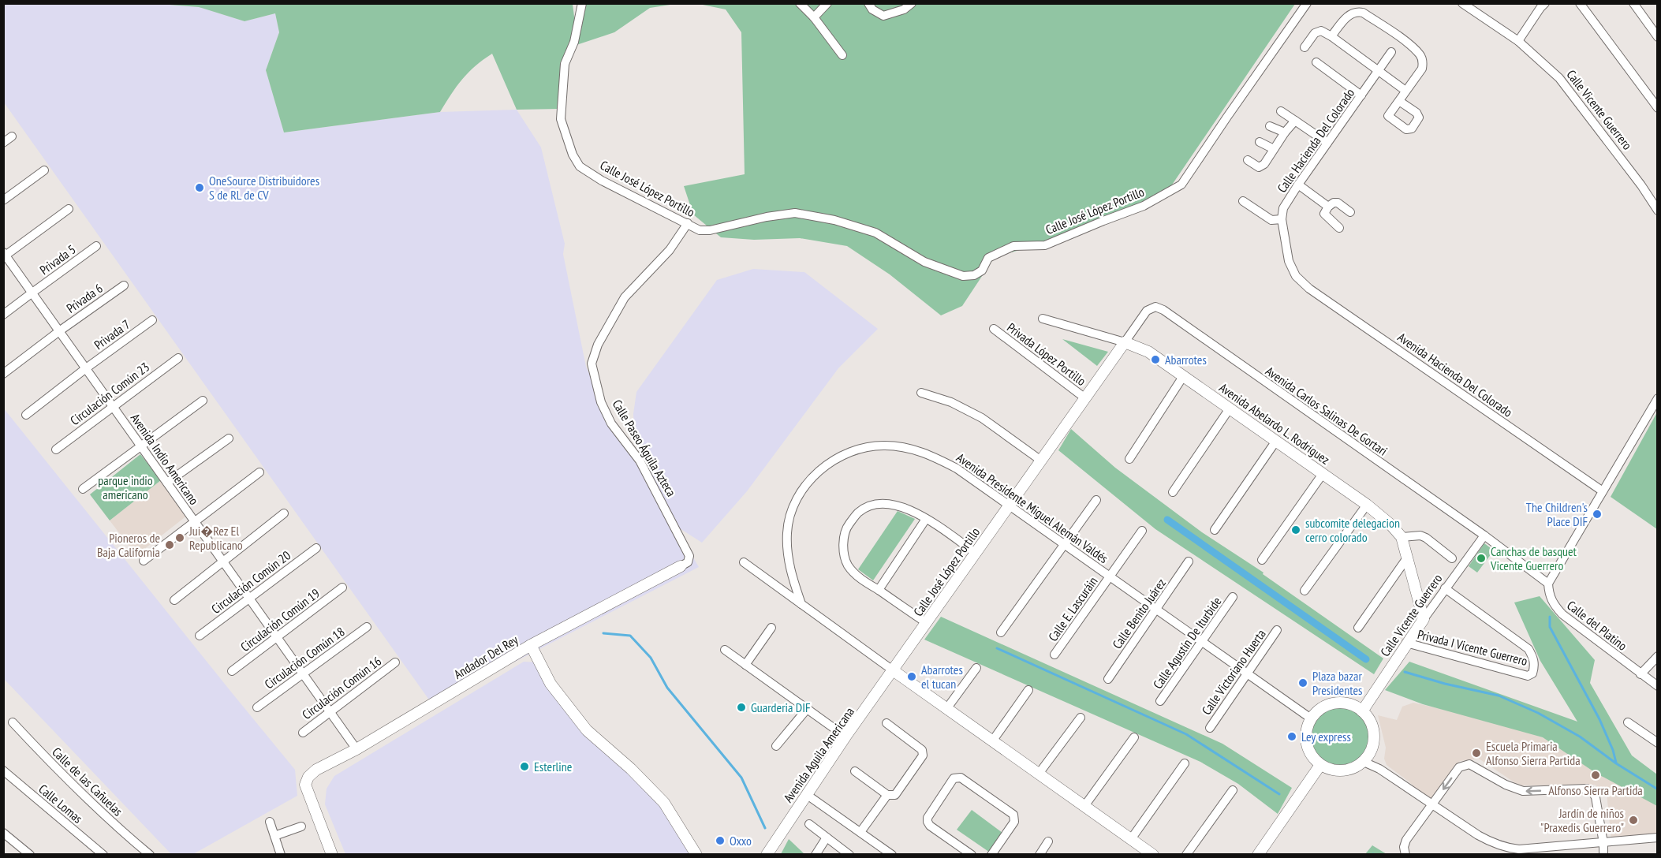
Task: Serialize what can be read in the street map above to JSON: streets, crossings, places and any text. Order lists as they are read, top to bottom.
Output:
{
  "streets": {
    "street": [
      "Calle Vicente Guerrero",
      "Calle Hacienda Del Colorado",
      "Calle José López Portillo",
      "Privada 5",
      "Privada 6",
      "Privada 7",
      "Privada López Portillo",
      "Avenida Hacienda Del Colorado",
      "Circulación Común 23",
      "Avenida Carlos Salinas De Gortari",
      "Avenida Abelardo L. Rodríguez",
      "Calle Paseo Águila Azteca",
      "Avenida Indio Americano",
      "Avenida Presidente Miguel Alemán Valdés",
      "Circulación Común 20",
      "Calle E. Lascuráin",
      "Calle Benito Juárez",
      "Circulación Común 19",
      "Calle del Platino",
      "Calle Agustín De Iturbide",
      "Privada I Vicente Guerrero",
      "Andador Del Rey",
      "Circulación Común 18",
      "Calle Victoriano Huerta",
      "Circulación Común 16",
      "Avenida Aguila Americana",
      "Calle de las Cañuelas",
      "Calle Lomas"
    ]
  },
  "crossings": [
    ["Calle Vicente Guerrero", "Avenida Carlos Salinas De Gortari"],
    ["Calle Vicente Guerrero", "Avenida Abelardo L. Rodríguez"],
    ["Calle Vicente Guerrero", "Avenida Presidente Miguel Alemán Valdés"],
    ["Calle Vicente Guerrero", "Privada I Vicente Guerrero"],
    ["Calle Hacienda Del Colorado", "Avenida Hacienda Del Colorado"],
    ["Calle José López Portillo", "Privada López Portillo"],
    ["Calle José López Portillo", "Avenida Carlos Salinas De Gortari"],
    ["Calle José López Portillo", "Avenida Abelardo L. Rodríguez"],
    ["Calle José López Portillo", "Calle Paseo Águila Azteca"],
    ["Calle José López Portillo", "Avenida Presidente Miguel Alemán Valdés"],
    ["Calle José López Portillo", "Avenida Aguila Americana"],
    ["Privada 5", "Avenida Indio Americano"],
    ["Privada 6", "Avenida Indio Americano"],
    ["Privada 7", "Avenida Indio Americano"],
    ["Circulación Común 23", "Avenida Indio Americano"],
    ["Calle Paseo Águila Azteca", "Andador Del Rey"],
    ["Avenida Indio Americano", "Circulación Común 20"],
    ["Avenida Indio Americano", "Circulación Común 19"],
    ["Avenida Indio Americano", "Andador Del Rey"],
    ["Avenida Indio Americano", "Circulación Común 18"],
    ["Avenida Indio Americano", "Circulación Común 16"],
    ["Avenida Presidente Miguel Alemán Valdés", "Calle E. Lascuráin"],
    ["Avenida Presidente Miguel Alemán Valdés", "Calle Benito Juárez"],
    ["Avenida Presidente Miguel Alemán Valdés", "Calle Agustín De Iturbide"],
    ["Avenida Presidente Miguel Alemán Valdés", "Calle Victoriano Huerta"]
  ],
  "parks": ["parque indio americano"],
  "places": [
    "OneSource Distribuidores S de RL de CV",
    "Abarrotes",
    "The Children's Place DIF",
    "subcomite delegacion cerro colorado",
    "Jui�Rez El Republicano",
    "Pioneros de Baja California",
    "Canchas de basquet Vicente Guerrero",
    "Abarrotes el tucan",
    "Plaza bazar Presidentes",
    "Guarderia DIF",
    "Ley express",
    "Escuela Primaria Alfonso Sierra Partida",
    "Esterline",
    "Alfonso Sierra Partida",
    "Jardín de niños \"Praxedis Guerrero\"",
    "Oxxo"
  ]
}
